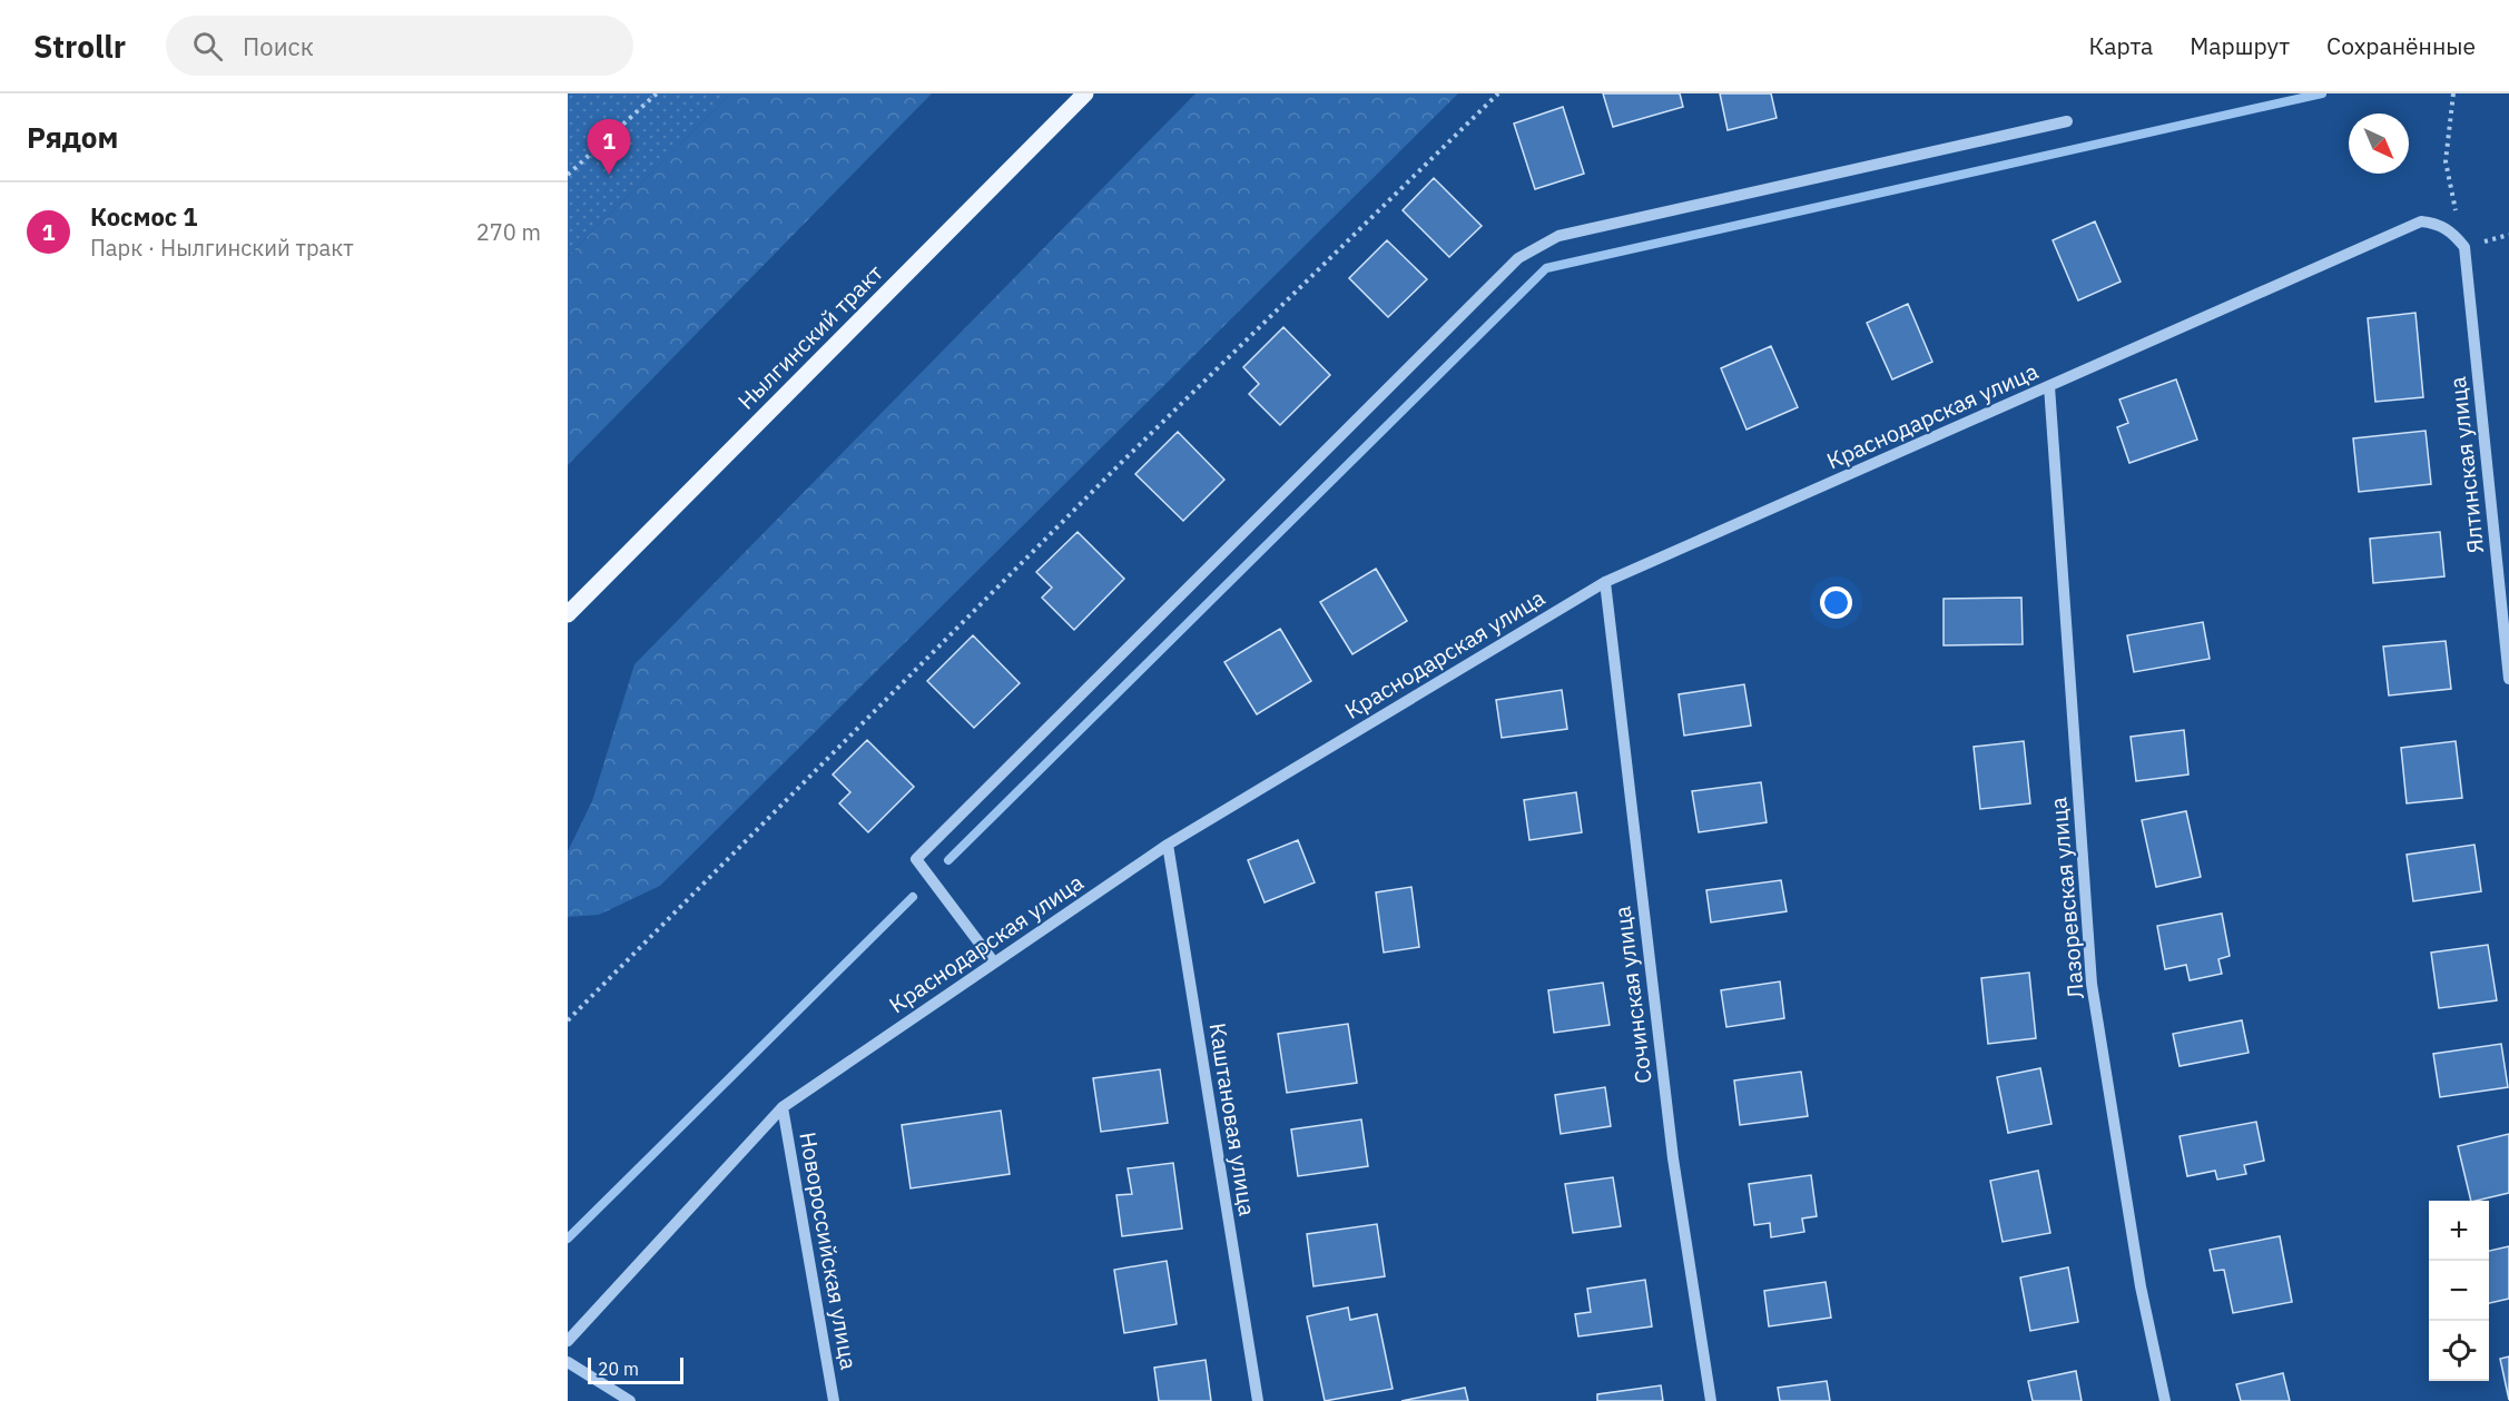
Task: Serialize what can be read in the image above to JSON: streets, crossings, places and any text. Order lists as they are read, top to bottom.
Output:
{
  "streets": {
    "main road": ["Нылгинский тракт"],
    "street": [
      "Краснодарская улица",
      "Ялтинская улица",
      "Лазоревская улица",
      "Сочинская улица",
      "Каштановая улица",
      "Новороссийская улица"
    ]
  },
  "crossings": [
    ["Краснодарская улица", "Ялтинская улица"],
    ["Краснодарская улица", "Лазоревская улица"],
    ["Краснодарская улица", "Сочинская улица"],
    ["Краснодарская улица", "Каштановая улица"],
    ["Краснодарская улица", "Новороссийская улица"]
  ],
  "scale_bar": "20 m",
  "north": "bottom right",
  "page": {
    "header": "Strollr",
    "search": "Поиск",
    "nav": ["Карта", "Маршрут", "Сохранённые"],
    "heading": "Рядом",
    "pins": "1",
    "list": [
      {
        "mark": "1",
        "name": "Космос 1",
        "note": "Парк · Нылгинский тракт",
        "value": "270 m"
      }
    ],
    "map_buttons": ["+", "−"],
    "scale": "20 m"
  }
}
